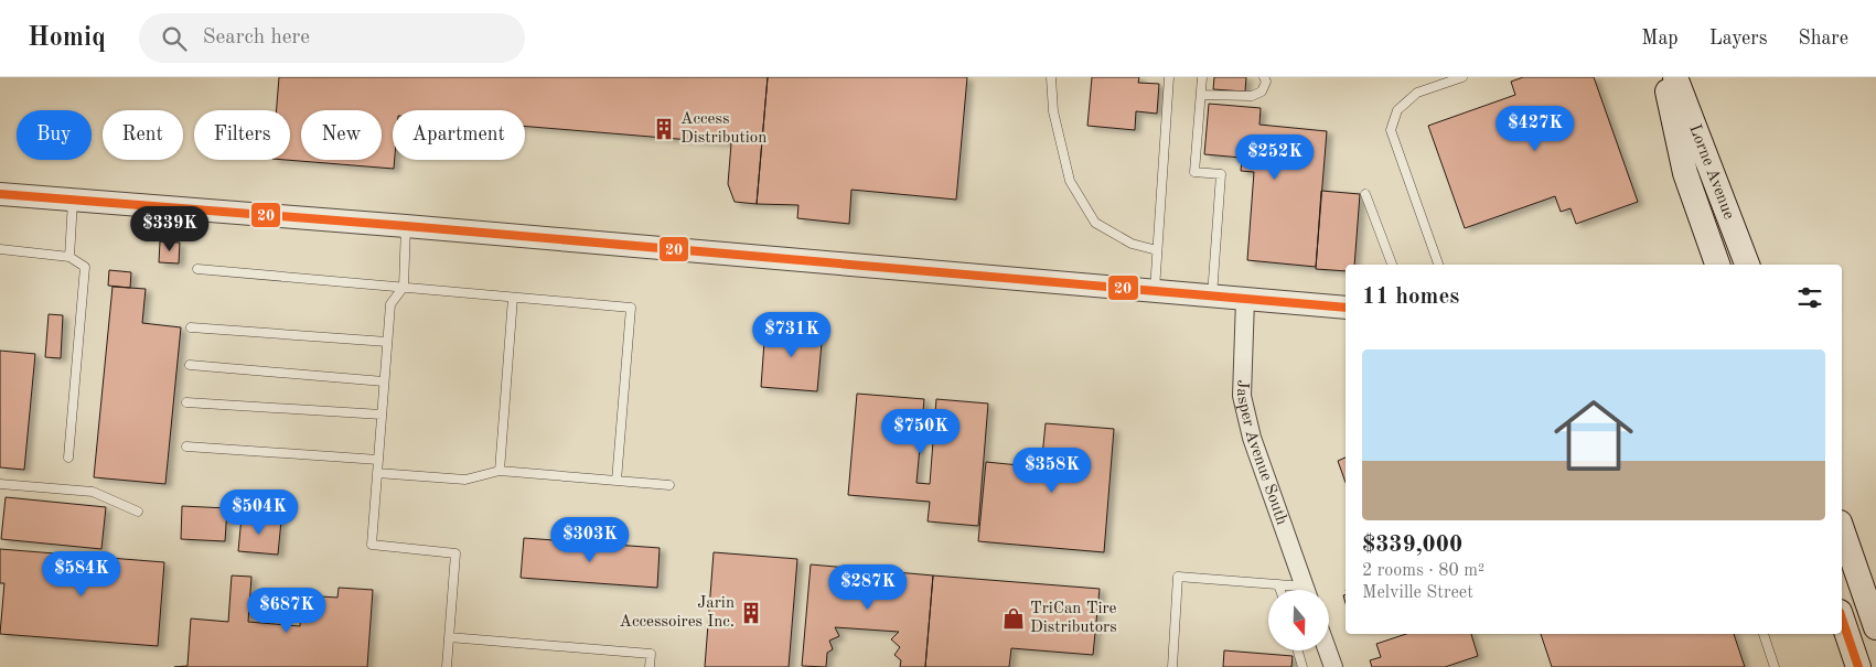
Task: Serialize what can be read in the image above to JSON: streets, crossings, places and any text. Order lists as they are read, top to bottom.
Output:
{
  "streets": {
    "main road": ["Lorne Avenue"],
    "street": ["Jasper Avenue South"]
  },
  "places": {
    "building": ["Access Distribution", "Jarin Accessoires Inc."],
    "shop": ["TriCan Tire Distributors"]
  },
  "lines": ["transit line 20"],
  "north": "bottom",
  "page": {
    "header": "Homiq",
    "search": "Search here",
    "nav": ["Map", "Layers", "Share"],
    "price": [
      "$427K",
      "$252K",
      "$339K",
      "$731K",
      "$750K",
      "$358K",
      "$504K",
      "$303K",
      "$584K",
      "$287K",
      "$687K"
    ],
    "chip": [
      "Buy",
      "Rent",
      "Filters",
      "New",
      "Apartment"
    ],
    "heading": "11 homes",
    "list": [
      {
        "name": "$339,000",
        "note": "2 rooms · 80 m² · Melville Street"
      }
    ]
  }
}
